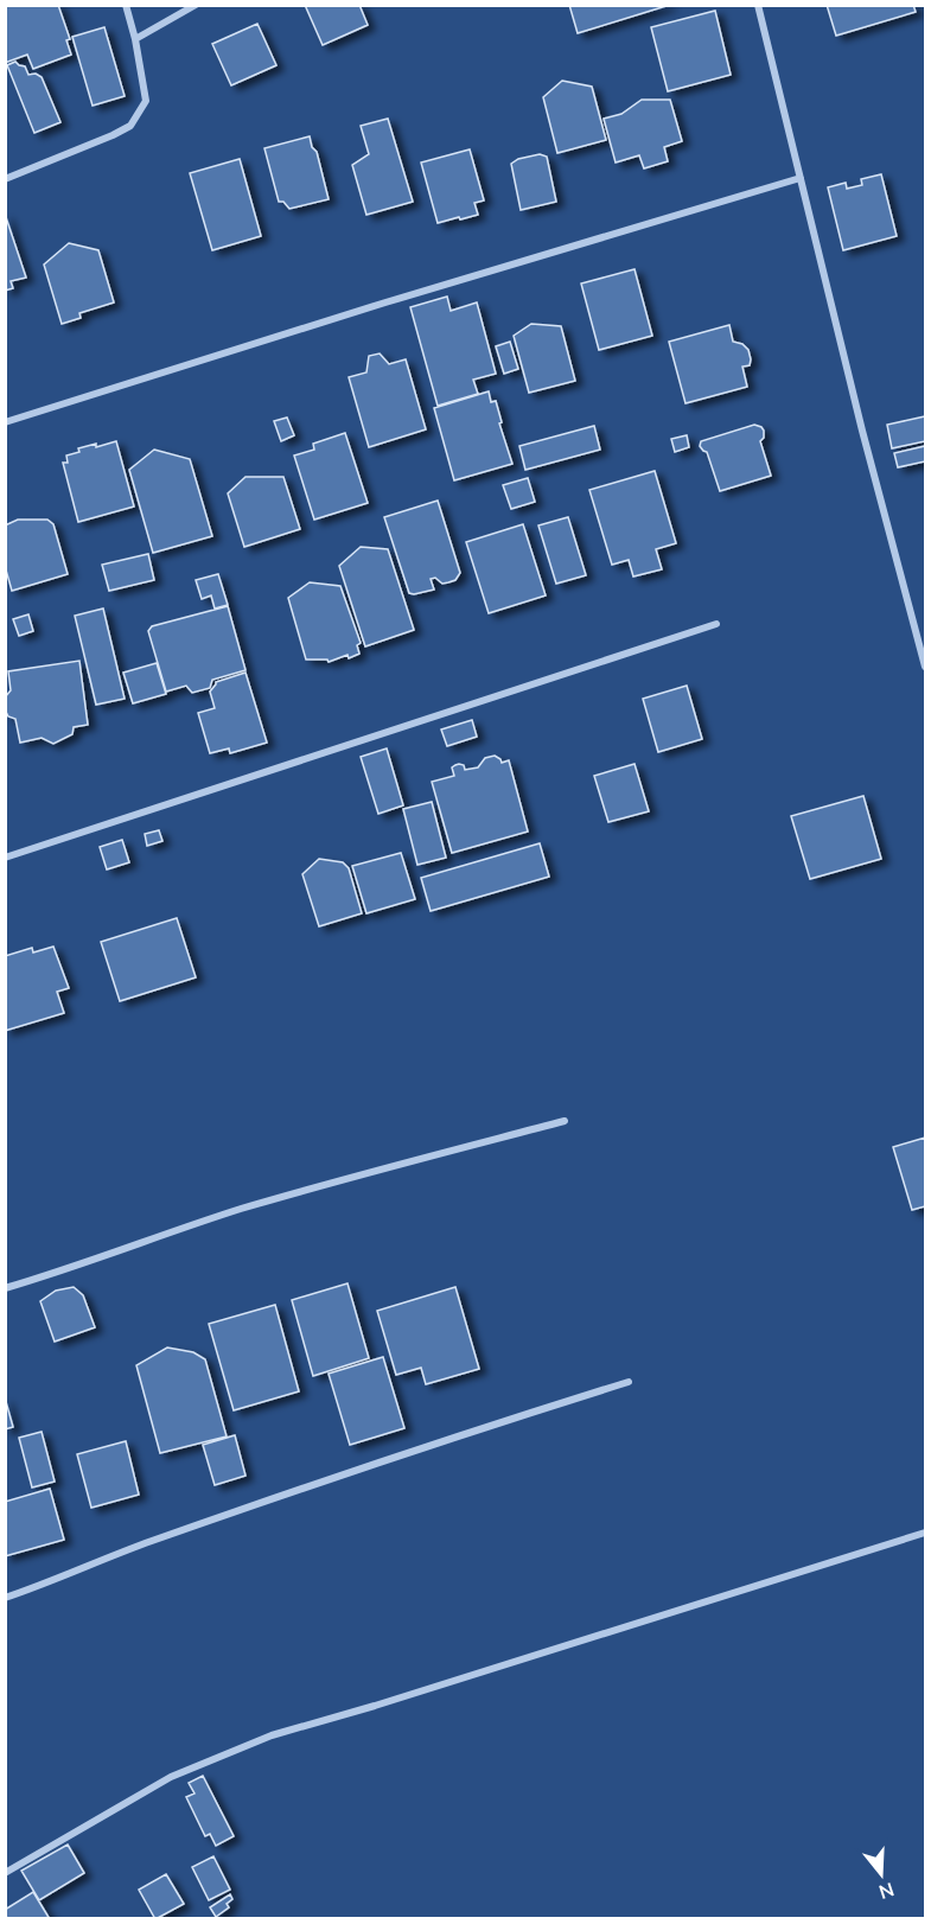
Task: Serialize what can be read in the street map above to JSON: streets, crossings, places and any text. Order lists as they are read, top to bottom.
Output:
{
  "north": "bottom"
}
